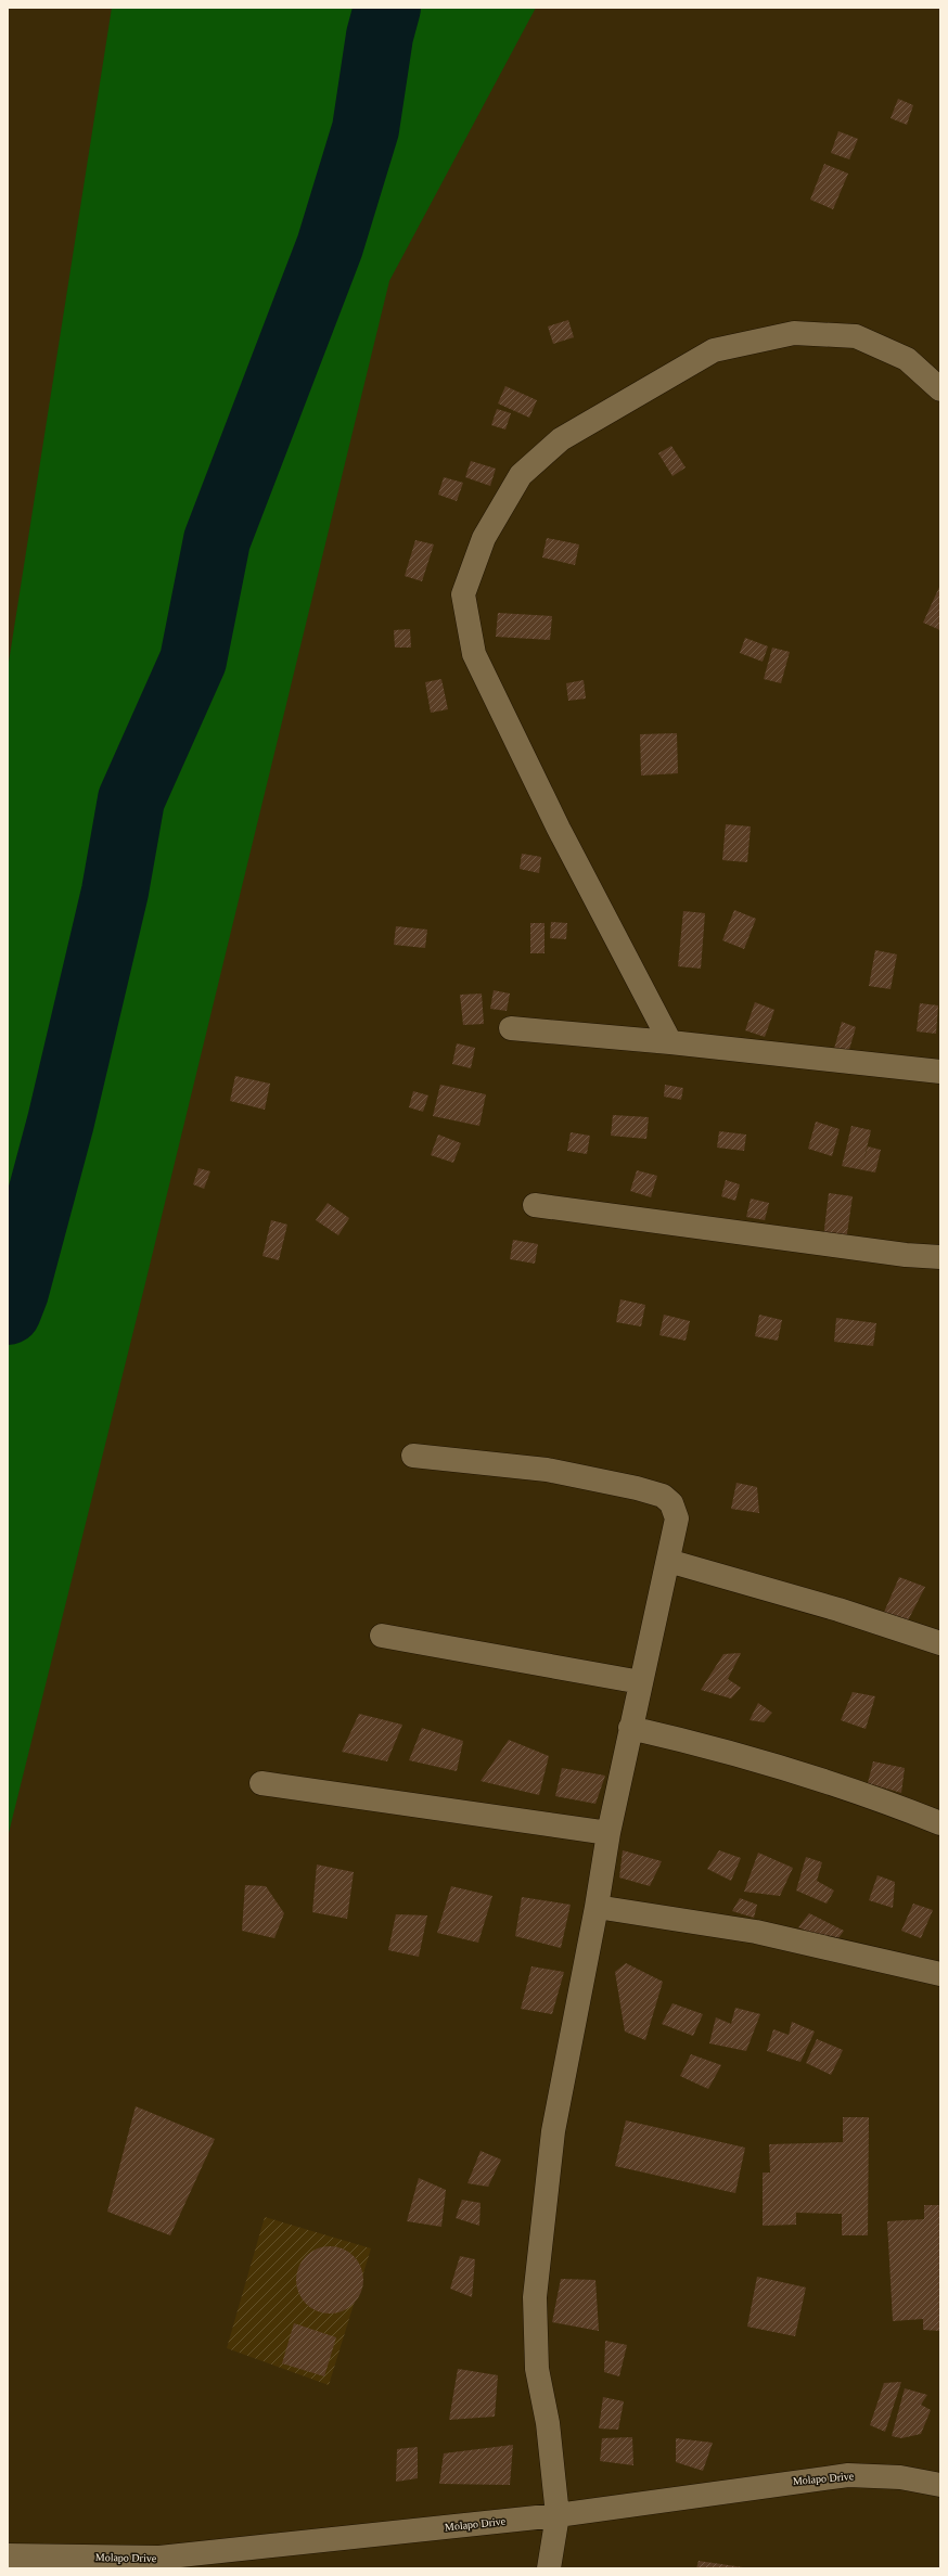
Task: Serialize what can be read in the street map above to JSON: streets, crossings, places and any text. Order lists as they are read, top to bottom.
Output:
{
  "streets": {
    "street": ["Molapo Drive"]
  }
}
